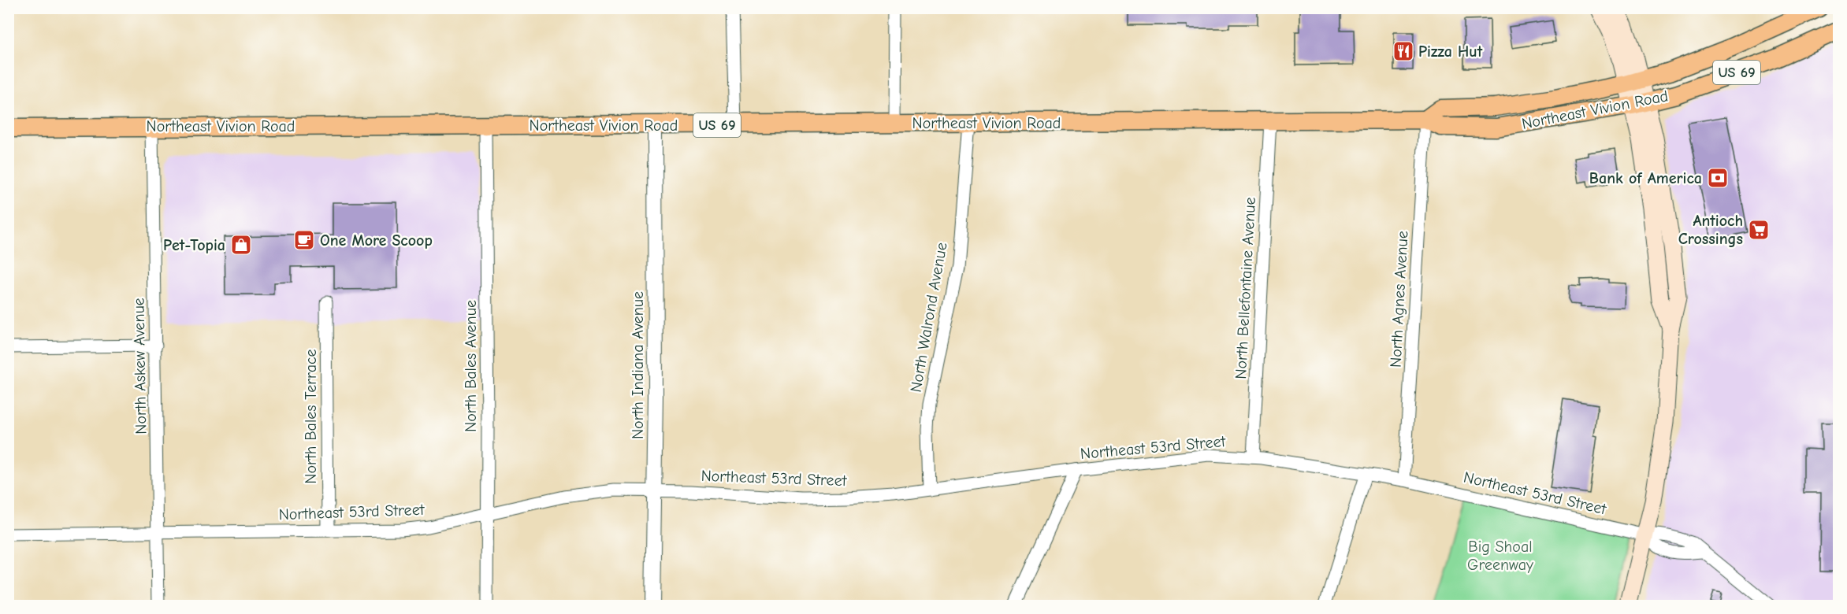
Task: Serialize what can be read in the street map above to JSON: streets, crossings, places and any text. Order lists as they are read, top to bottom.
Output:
{
  "streets": {
    "main road": ["US 69", "Northeast Vivion Road"],
    "street": [
      "North Bellefontaine Avenue",
      "North Agnes Avenue",
      "North Walrond Avenue",
      "North Indiana Avenue",
      "North Askew Avenue",
      "North Bales Avenue",
      "North Bales Terrace",
      "Northeast 53rd Street"
    ]
  },
  "crossings": [
    ["Northeast Vivion Road", "North Bellefontaine Avenue"],
    ["Northeast Vivion Road", "North Agnes Avenue"],
    ["Northeast Vivion Road", "North Walrond Avenue"],
    ["Northeast Vivion Road", "North Indiana Avenue"],
    ["Northeast Vivion Road", "North Askew Avenue"],
    ["Northeast Vivion Road", "North Bales Avenue"],
    ["North Bellefontaine Avenue", "Northeast 53rd Street"],
    ["North Agnes Avenue", "Northeast 53rd Street"],
    ["North Walrond Avenue", "Northeast 53rd Street"],
    ["North Indiana Avenue", "Northeast 53rd Street"],
    ["North Askew Avenue", "Northeast 53rd Street"],
    ["North Bales Avenue", "Northeast 53rd Street"],
    ["North Bales Terrace", "Northeast 53rd Street"]
  ],
  "parks": ["Big Shoal Greenway"],
  "places": {
    "restaurant": ["Pizza Hut"],
    "bank": ["Bank of America"],
    "supermarket": ["Antioch Crossings"],
    "cafe": ["One More Scoop"],
    "shop": ["Pet-Topia"]
  }
}
